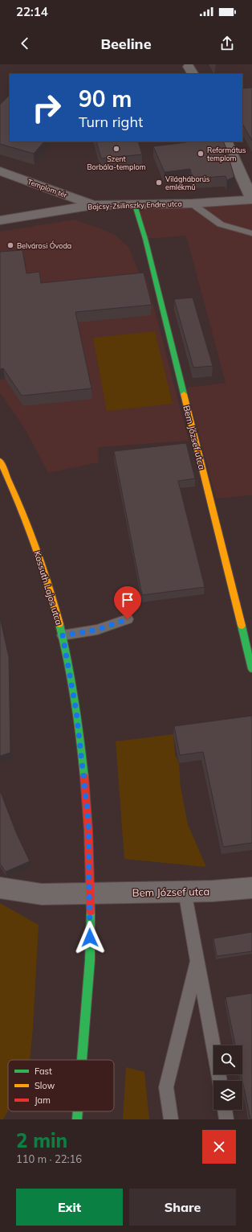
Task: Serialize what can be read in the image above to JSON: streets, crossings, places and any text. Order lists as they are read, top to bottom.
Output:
{
  "streets": {
    "street": [
      "Templom tér",
      "Bajcsy-Zsilinszky Endre utca",
      "Bem József utca",
      "Kossuth Lajos utca"
    ]
  },
  "crossings": [
    ["Templom tér", "Bajcsy-Zsilinszky Endre utca"],
    ["Bajcsy-Zsilinszky Endre utca", "Bem József utca"],
    ["Bem József utca", "Kossuth Lajos utca"]
  ],
  "places": [
    "Szent Borbála-templom",
    "Református templom",
    "Világháborús emlékmű",
    "Belvárosi Óvoda"
  ],
  "legend": ["Fast", "Slow", "Jam"],
  "page": {
    "status": "22:14",
    "header": "Beeline",
    "turn": ["90 m", "Turn right"],
    "heading": ["2 min", "110 m · 22:16"],
    "buttons": ["Exit", "Share"]
  }
}
